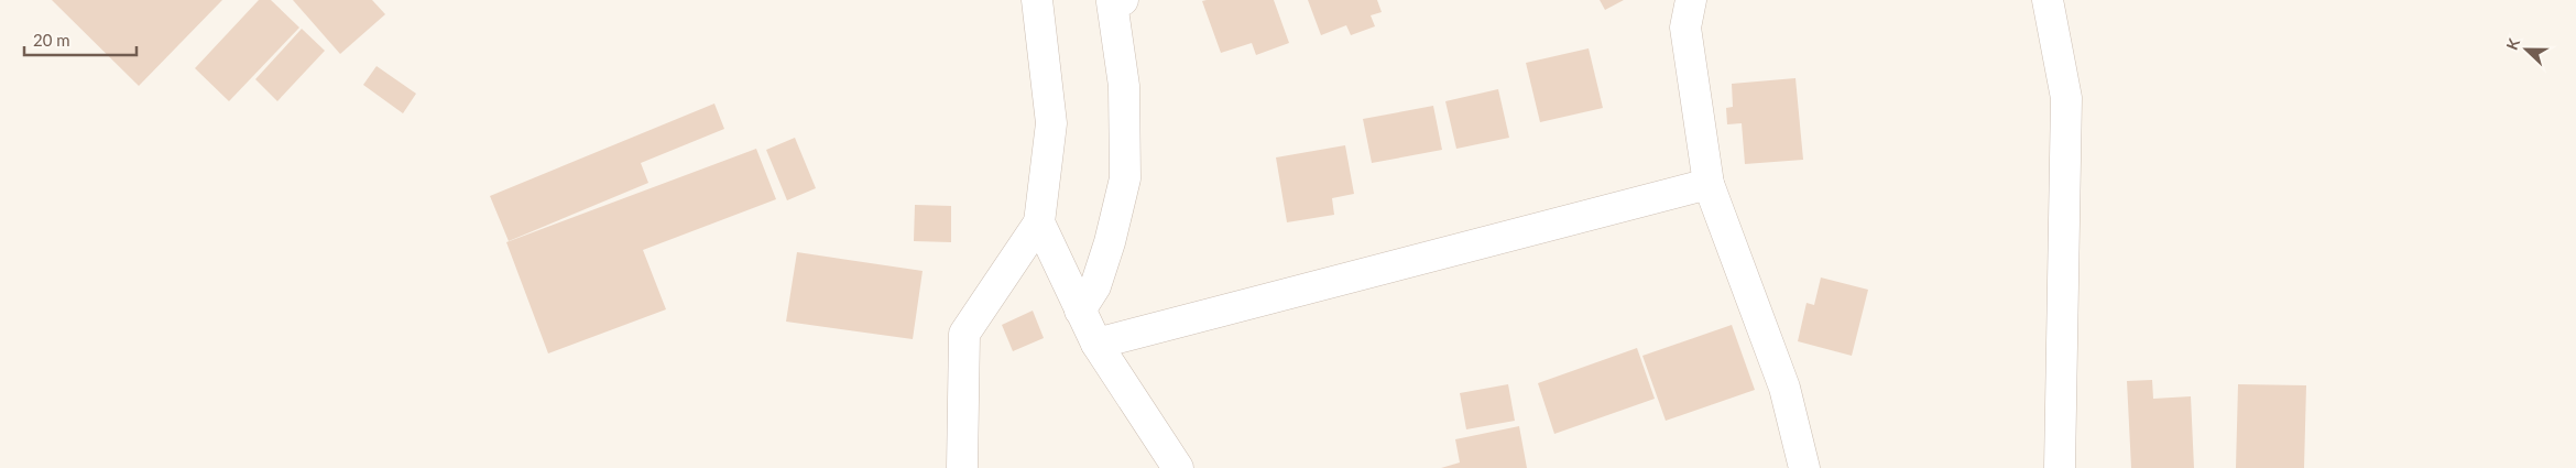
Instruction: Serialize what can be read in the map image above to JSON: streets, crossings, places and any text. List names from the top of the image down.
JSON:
{
  "scale_bar": "20 m",
  "north": "left"
}
